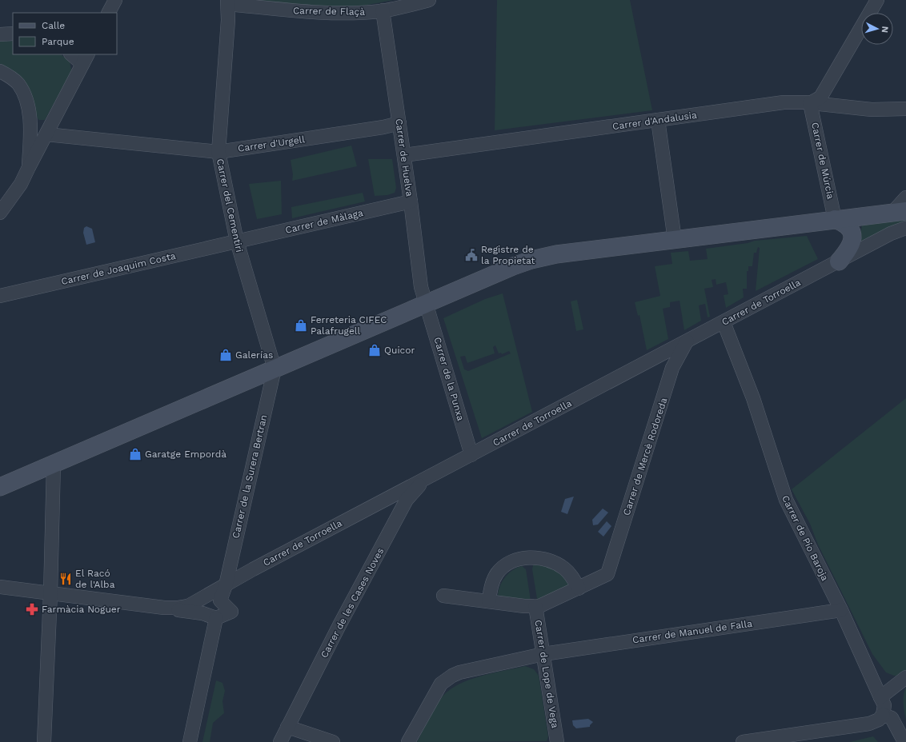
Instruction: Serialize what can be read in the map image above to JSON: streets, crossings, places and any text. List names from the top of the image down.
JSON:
{
  "streets": {
    "street": [
      "Carrer de Flaçà",
      "Carrer d'Andalusia",
      "Carrer d'Urgell",
      "Carrer de Huelva",
      "Carrer de Múrcia",
      "Carrer del Cementiri",
      "Carrer de Màlaga",
      "Carrer de Joaquim Costa",
      "Carrer de Torroella",
      "Carrer de la Punxa",
      "Carrer de Mercè Rodoreda",
      "Carrer de la Surera Bertran",
      "Carrer de Pío Baroja",
      "Carrer de les Cases Noves",
      "Carrer de Manuel de Falla",
      "Carrer de Lope de Vega"
    ]
  },
  "crossings": [
    ["Carrer de Flaçà", "Carrer de Huelva"],
    ["Carrer de Flaçà", "Carrer del Cementiri"],
    ["Carrer d'Andalusia", "Carrer de Huelva"],
    ["Carrer d'Andalusia", "Carrer de Múrcia"],
    ["Carrer d'Urgell", "Carrer de Huelva"],
    ["Carrer d'Urgell", "Carrer del Cementiri"],
    ["Carrer de Huelva", "Carrer de Màlaga"],
    ["Carrer de Huelva", "Carrer de la Punxa"],
    ["Carrer de Múrcia", "Carrer de Torroella"],
    ["Carrer del Cementiri", "Carrer de Màlaga"],
    ["Carrer del Cementiri", "Carrer de Joaquim Costa"],
    ["Carrer del Cementiri", "Carrer de la Surera Bertran"],
    ["Carrer de Màlaga", "Carrer de Joaquim Costa"],
    ["Carrer de Torroella", "Carrer de la Punxa"],
    ["Carrer de Torroella", "Carrer de Mercè Rodoreda"],
    ["Carrer de Torroella", "Carrer de la Surera Bertran"],
    ["Carrer de Torroella", "Carrer de Pío Baroja"],
    ["Carrer de Torroella", "Carrer de les Cases Noves"],
    ["Carrer de Pío Baroja", "Carrer de Manuel de Falla"],
    ["Carrer de Manuel de Falla", "Carrer de Lope de Vega"]
  ],
  "places": {
    "public building": ["Registre de la Propietat"],
    "shop": [
      "Ferreteria CIFEC Palafrugell",
      "Quicor",
      "Galerías",
      "Garatge Empordà"
    ],
    "restaurant": ["El Racó de l'Alba"],
    "pharmacy": ["Farmàcia Noguer"]
  },
  "legend": ["Calle", "Parque"],
  "north": "right"
}
